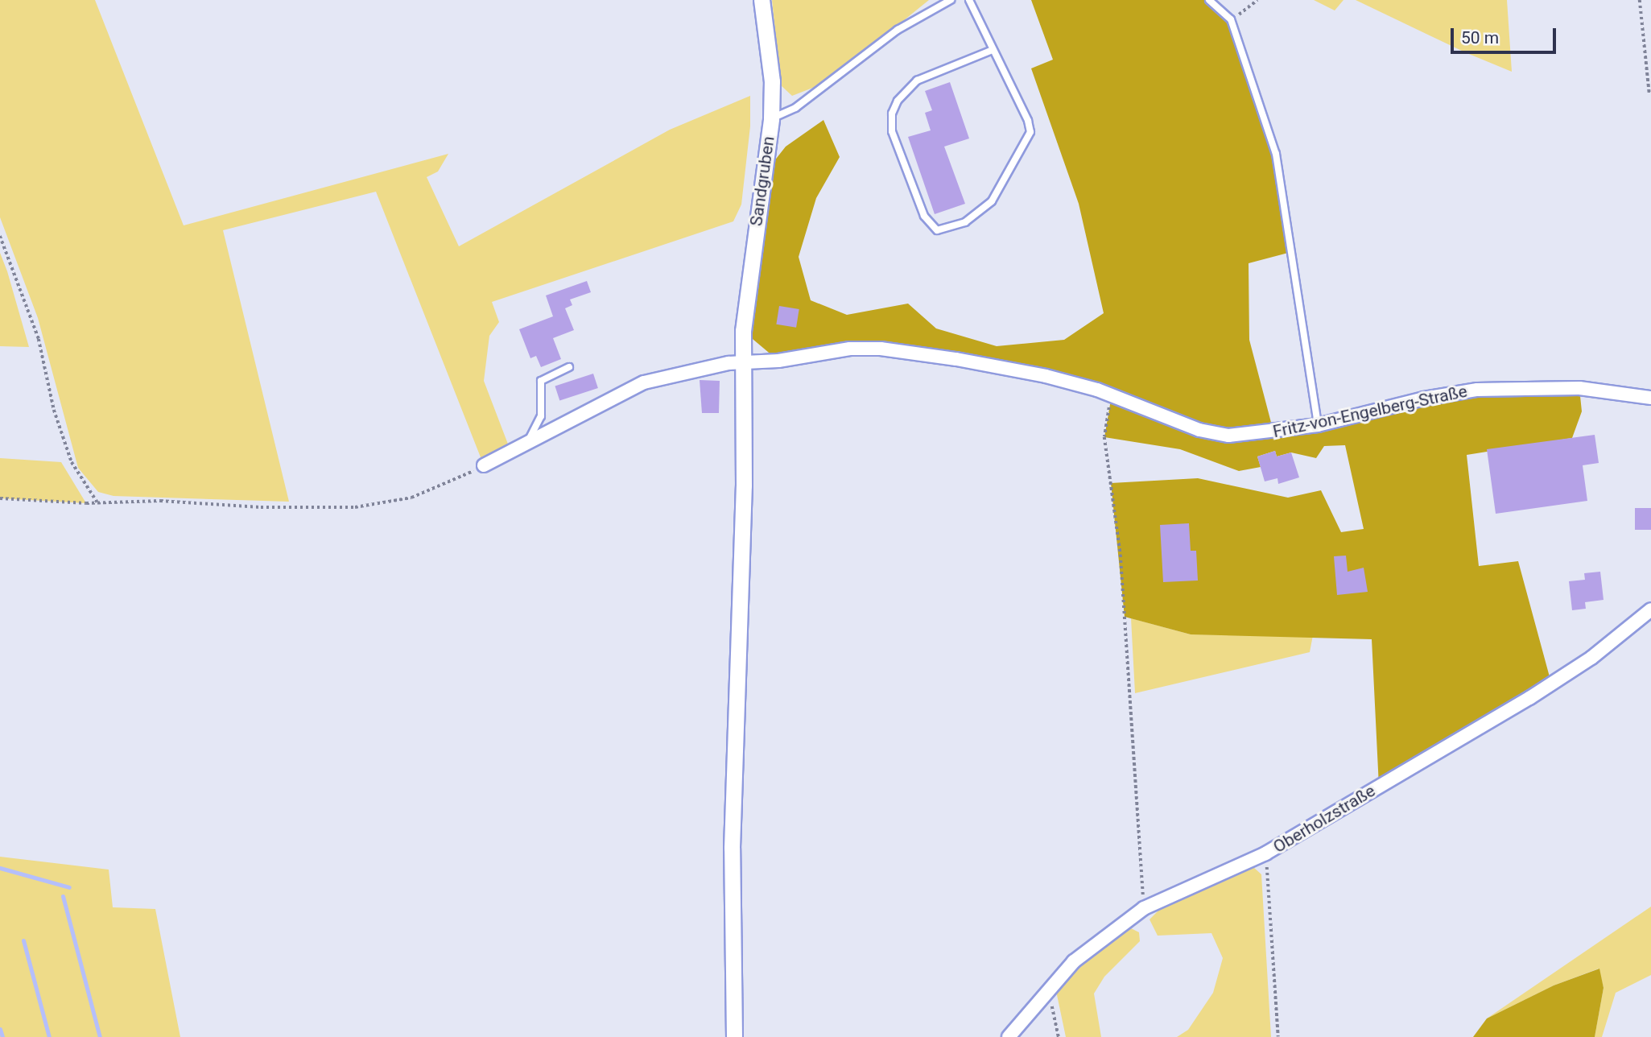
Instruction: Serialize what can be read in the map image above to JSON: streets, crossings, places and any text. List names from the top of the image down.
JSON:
{
  "streets": {
    "street": ["Sandgruben", "Fritz-von-Engelberg-Straße", "Oberholzstraße"]
  },
  "crossings": [
    ["Sandgruben", "Fritz-von-Engelberg-Straße"]
  ],
  "scale_bar": "50 m"
}
